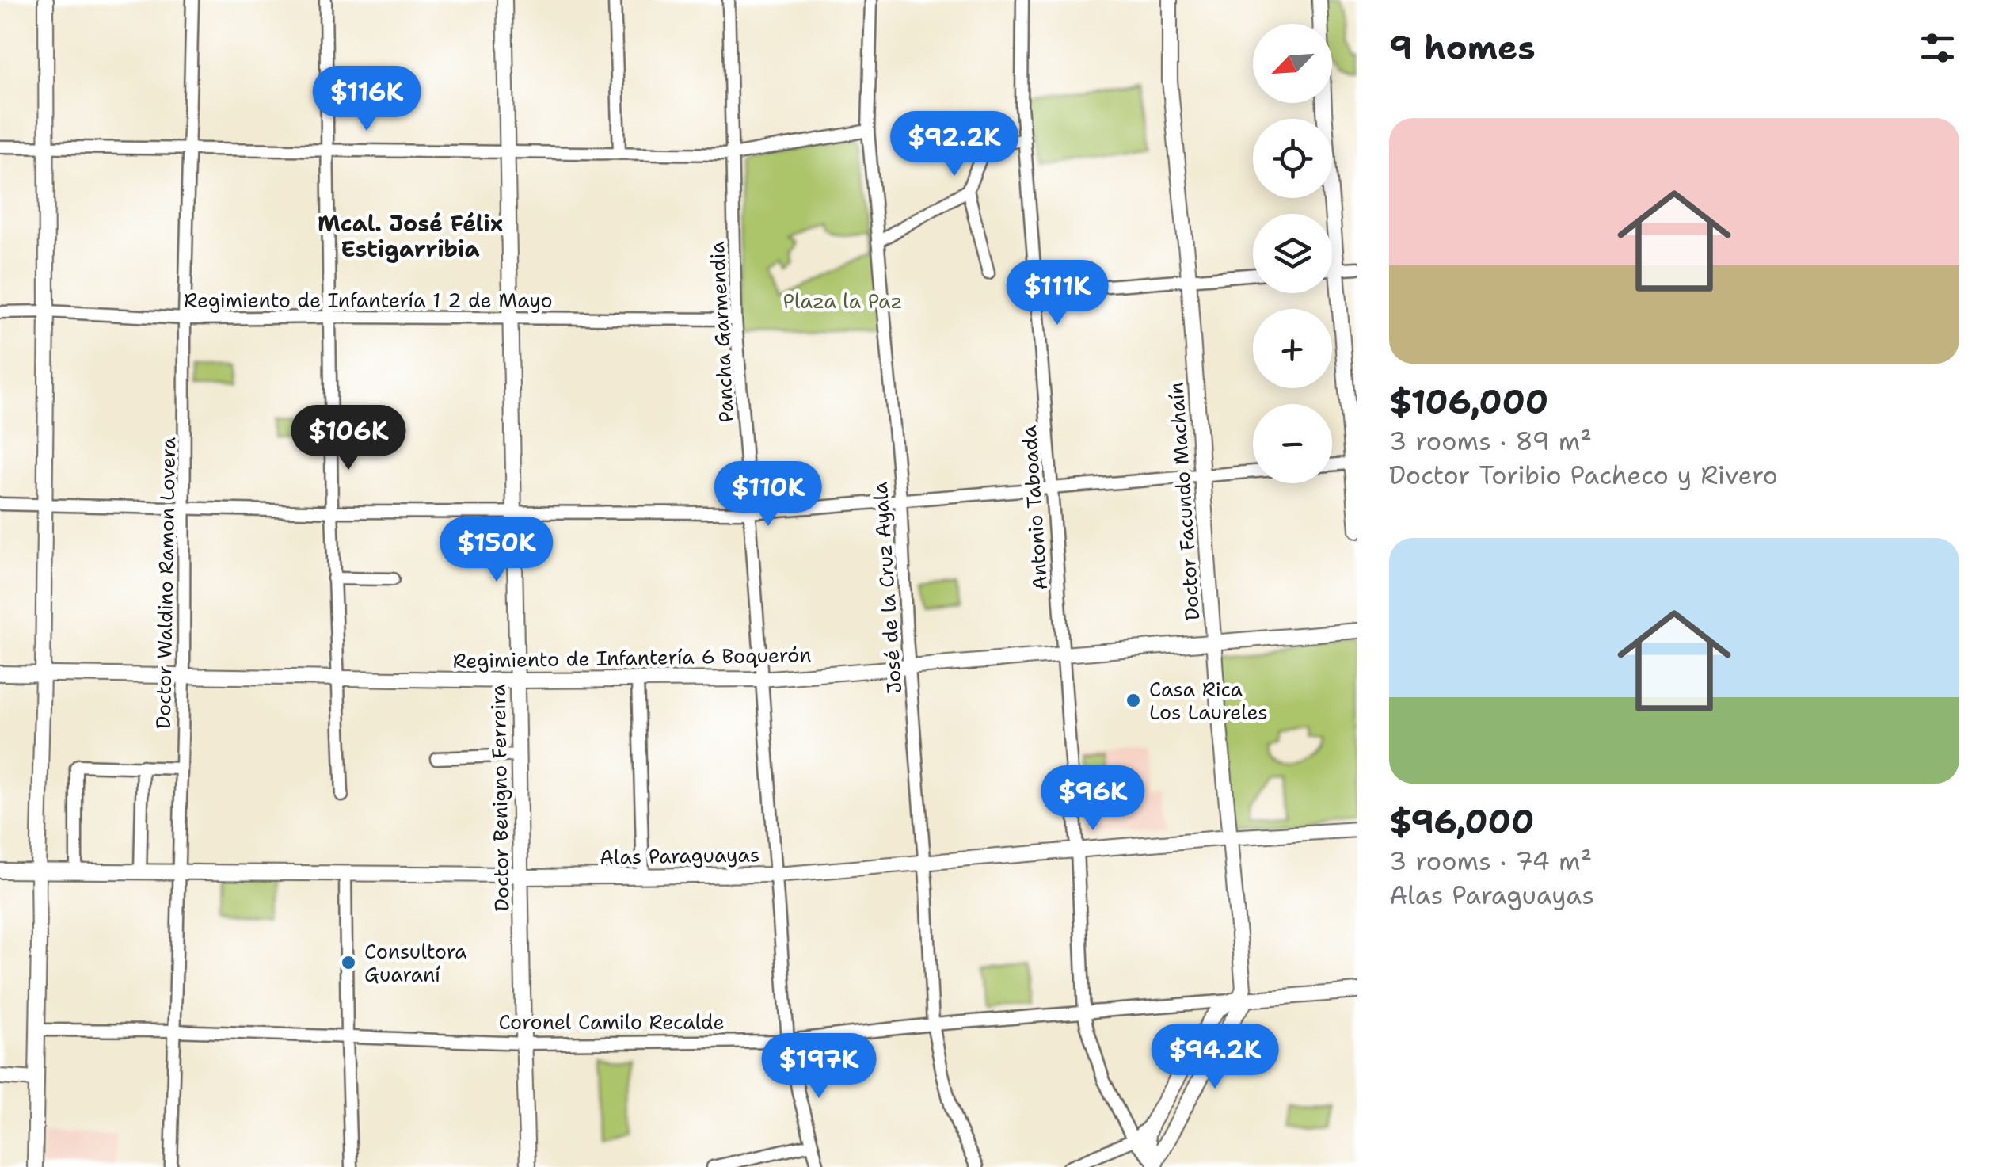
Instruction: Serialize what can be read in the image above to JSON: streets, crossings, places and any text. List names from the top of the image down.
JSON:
{
  "streets": {
    "street": [
      "Regimiento de Infantería 1 2 de Mayo",
      "Pancha Garmendia",
      "Doctor Facundo Machaín",
      "Antonio Taboada",
      "Doctor Waldino Ramon Lovera",
      "José de la Cruz Ayala",
      "Regimiento de Infantería 6 Boquerón",
      "Doctor Benigno Ferreira",
      "Alas Paraguayas",
      "Coronel Camilo Recalde"
    ]
  },
  "crossings": [
    ["Regimiento de Infantería 1 2 de Mayo", "Pancha Garmendia"],
    ["Regimiento de Infantería 1 2 de Mayo", "Doctor Waldino Ramon Lovera"],
    ["Regimiento de Infantería 1 2 de Mayo", "Doctor Benigno Ferreira"],
    ["Pancha Garmendia", "Regimiento de Infantería 6 Boquerón"],
    ["Pancha Garmendia", "Alas Paraguayas"],
    ["Pancha Garmendia", "Coronel Camilo Recalde"],
    ["Doctor Facundo Machaín", "Antonio Taboada"],
    ["Doctor Facundo Machaín", "Regimiento de Infantería 6 Boquerón"],
    ["Doctor Facundo Machaín", "Alas Paraguayas"],
    ["Doctor Facundo Machaín", "Coronel Camilo Recalde"],
    ["Antonio Taboada", "Regimiento de Infantería 6 Boquerón"],
    ["Antonio Taboada", "Alas Paraguayas"],
    ["Antonio Taboada", "Coronel Camilo Recalde"],
    ["Doctor Waldino Ramon Lovera", "Regimiento de Infantería 6 Boquerón"],
    ["Doctor Waldino Ramon Lovera", "Alas Paraguayas"],
    ["Doctor Waldino Ramon Lovera", "Coronel Camilo Recalde"],
    ["José de la Cruz Ayala", "Regimiento de Infantería 6 Boquerón"],
    ["José de la Cruz Ayala", "Alas Paraguayas"],
    ["José de la Cruz Ayala", "Coronel Camilo Recalde"],
    ["Regimiento de Infantería 6 Boquerón", "Doctor Benigno Ferreira"],
    ["Doctor Benigno Ferreira", "Alas Paraguayas"],
    ["Doctor Benigno Ferreira", "Coronel Camilo Recalde"]
  ],
  "districts": ["Mcal. José Félix Estigarribia"],
  "parks": ["Plaza la Paz"],
  "places": ["Casa Rica Los Laureles", "Consultora Guaraní"],
  "north": "bottom left",
  "page": {
    "heading": "9 homes",
    "map_buttons": ["+", "−"],
    "price": [
      "$116K",
      "$92.2K",
      "$111K",
      "$106K",
      "$110K",
      "$150K",
      "$96K",
      "$94.2K",
      "$197K"
    ],
    "list": [
      {
        "name": "$106,000",
        "note": "3 rooms · 89 m² · Doctor Toribio Pacheco y Rivero"
      },
      {
        "name": "$96,000",
        "note": "3 rooms · 74 m² · Alas Paraguayas"
      }
    ]
  }
}
